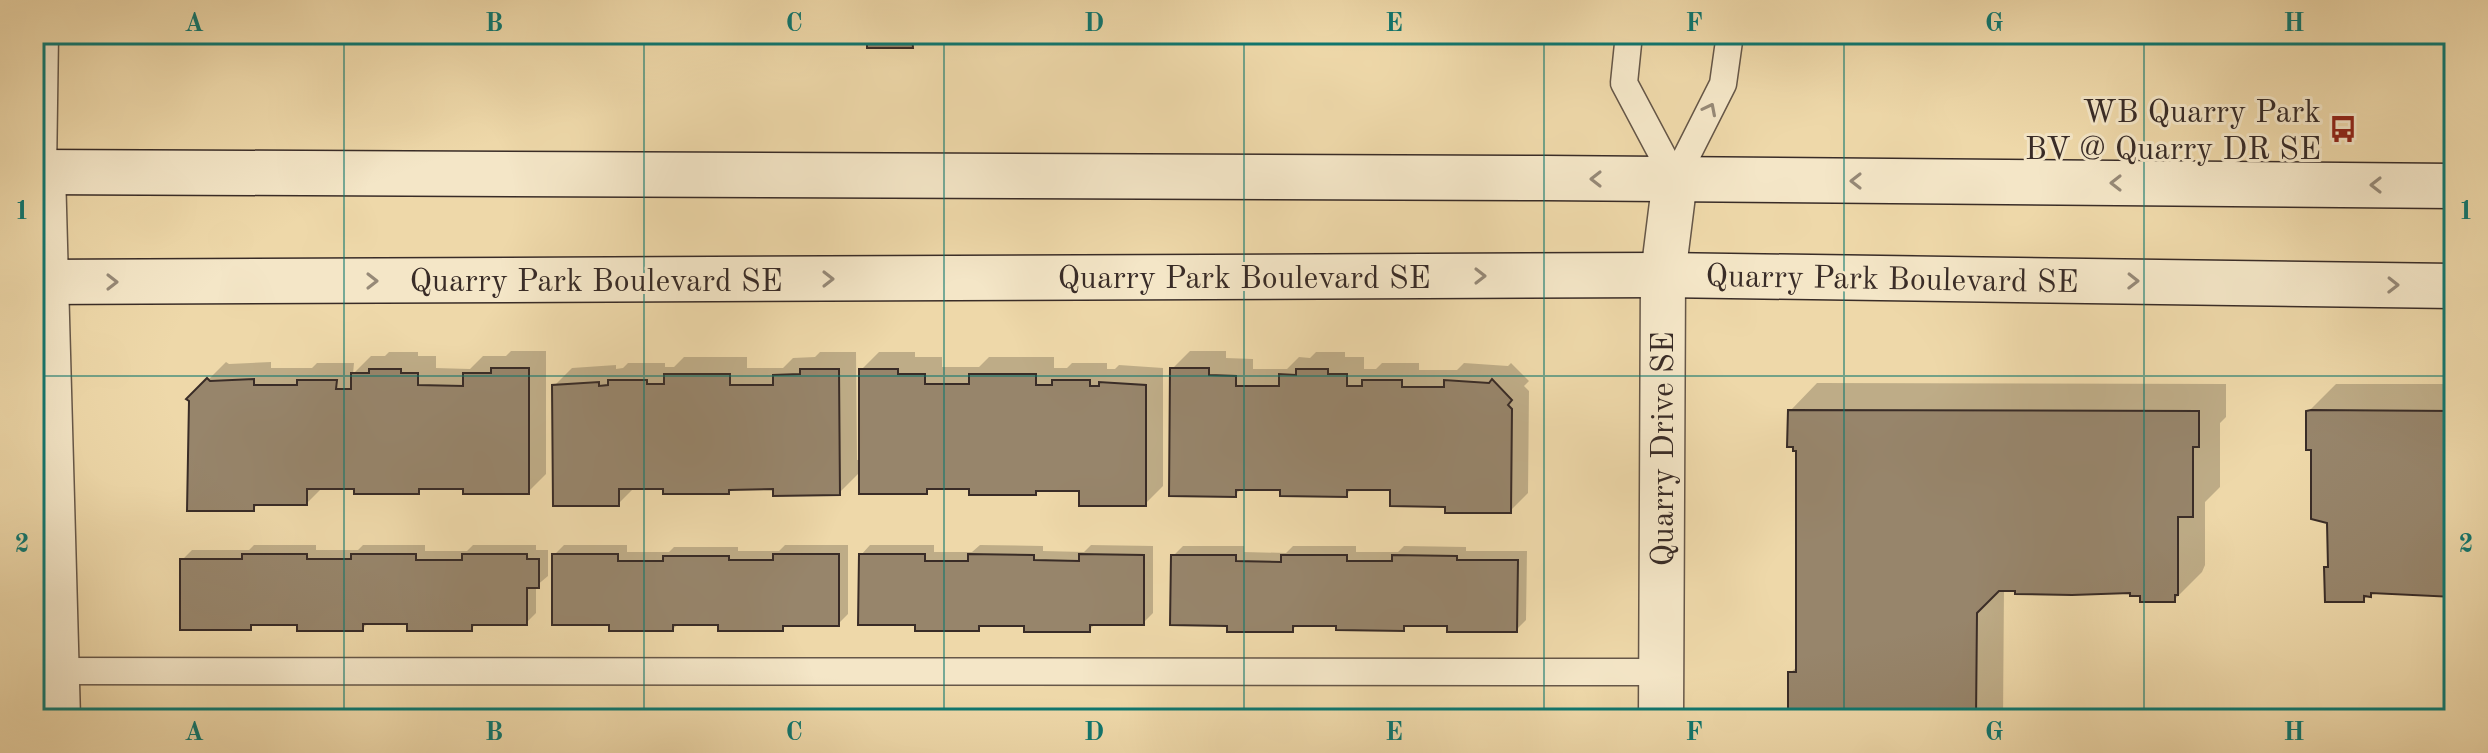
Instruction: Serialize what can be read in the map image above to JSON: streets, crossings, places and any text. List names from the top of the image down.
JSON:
{
  "streets": {
    "street": ["Quarry Park Boulevard SE", "Quarry Drive SE"]
  },
  "crossings": [
    ["Quarry Park Boulevard SE", "Quarry Drive SE"]
  ],
  "places": {
    "bus stop": ["WB Quarry Park BV @ Quarry DR SE"]
  },
  "grid": {
    "columns": [
      "A",
      "B",
      "C",
      "D",
      "E",
      "F",
      "G",
      "H"
    ],
    "rows": ["1", "2"]
  }
}
